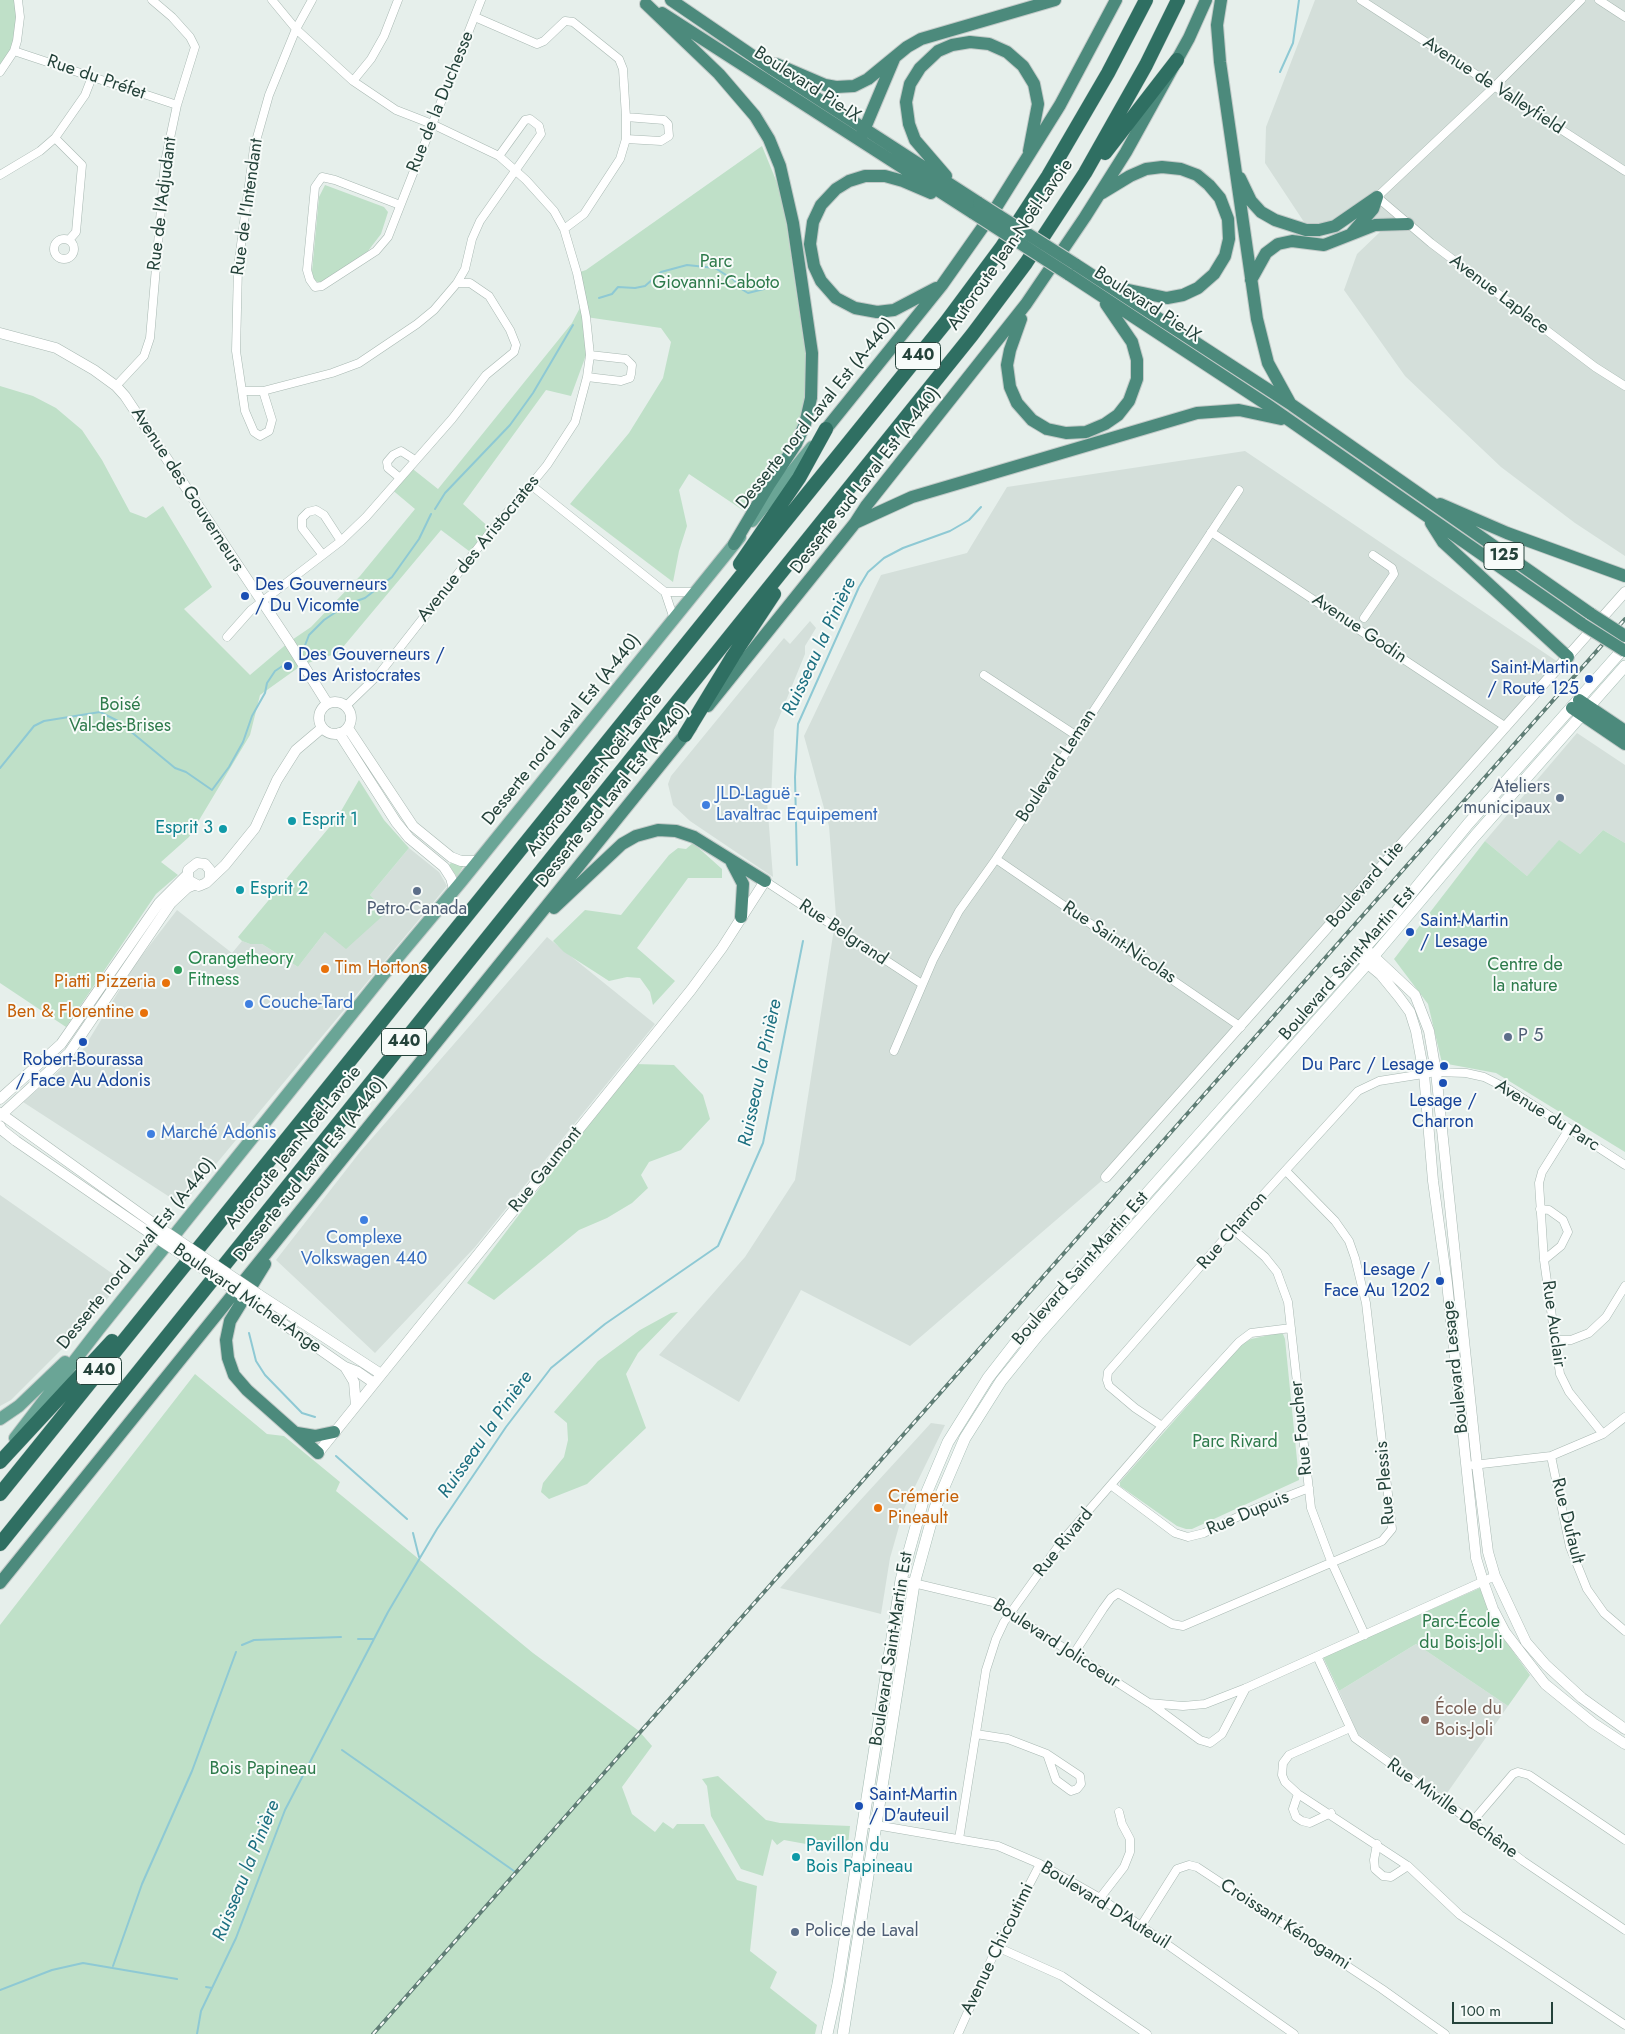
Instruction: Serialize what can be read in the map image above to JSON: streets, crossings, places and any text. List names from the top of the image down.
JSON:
{
  "streets": {
    "highway": [
      "Boulevard Pie-IX",
      "Autoroute Jean-Noël-Lavoie",
      "440",
      "Desserte nord Laval Est (A-440)",
      "Desserte sud Laval Est (A-440)",
      "125"
    ],
    "main road": ["Boulevard Saint-Martin Est"],
    "street": [
      "Rue du Préfet",
      "Avenue de Valleyfield",
      "Rue de la Duchesse",
      "Rue de l'Adjudant",
      "Rue de l'Intendant",
      "Avenue Laplace",
      "Avenue des Gouverneurs",
      "Avenue des Aristocrates",
      "Avenue Godin",
      "Boulevard Leman",
      "Boulevard Lite",
      "Rue Belgrand",
      "Rue Saint-Nicolas",
      "Avenue du Parc",
      "Rue Gaumont",
      "Rue Charron",
      "Boulevard Michel-Ange",
      "Rue Auclair",
      "Boulevard Lesage",
      "Rue Foucher",
      "Rue Plessis",
      "Rue Dupuis",
      "Rue Dufault",
      "Rue Rivard",
      "Boulevard Jolicoeur",
      "Rue Miville Déchêne",
      "Boulevard D'Auteuil",
      "Croissant Kénogami",
      "Avenue Chicoutimi"
    ]
  },
  "crossings": [
    ["Rue du Préfet", "Rue de l'Adjudant"],
    ["Rue de la Duchesse", "Avenue des Aristocrates"],
    ["Rue de l'Adjudant", "Avenue des Gouverneurs"],
    ["Rue de l'Intendant", "Avenue des Aristocrates"],
    ["Avenue des Gouverneurs", "Avenue des Aristocrates"],
    ["Avenue Godin", "Boulevard Leman"],
    ["Avenue Godin", "Boulevard Lite"],
    ["Boulevard Leman", "Rue Belgrand"],
    ["Boulevard Leman", "Rue Saint-Nicolas"],
    ["Boulevard Lite", "Rue Saint-Nicolas"],
    ["Rue Belgrand", "Rue Gaumont"],
    ["Boulevard Saint-Martin Est", "Boulevard Lesage"],
    ["Boulevard Saint-Martin Est", "Boulevard Jolicoeur"],
    ["Boulevard Saint-Martin Est", "Boulevard D'Auteuil"],
    ["Avenue du Parc", "Rue Charron"],
    ["Avenue du Parc", "Rue Auclair"],
    ["Avenue du Parc", "Boulevard Lesage"],
    ["Rue Gaumont", "Boulevard Michel-Ange"],
    ["Rue Charron", "Boulevard Lesage"],
    ["Rue Charron", "Rue Foucher"],
    ["Rue Charron", "Rue Plessis"],
    ["Rue Charron", "Rue Rivard"],
    ["Boulevard Lesage", "Boulevard Jolicoeur"],
    ["Rue Foucher", "Rue Plessis"],
    ["Rue Foucher", "Rue Dupuis"],
    ["Rue Foucher", "Rue Rivard"],
    ["Rue Foucher", "Boulevard Jolicoeur"],
    ["Rue Plessis", "Boulevard Jolicoeur"],
    ["Rue Dupuis", "Rue Rivard"],
    ["Rue Rivard", "Boulevard Jolicoeur"],
    ["Rue Rivard", "Boulevard D'Auteuil"],
    ["Boulevard Jolicoeur", "Rue Miville Déchêne"],
    ["Boulevard D'Auteuil", "Croissant Kénogami"],
    ["Boulevard D'Auteuil", "Avenue Chicoutimi"]
  ],
  "water": ["Ruisseau la Pinière"],
  "parks": [
    "Parc Giovanni-Caboto",
    "Boisé Val-des-Brises",
    "Centre de la nature",
    "Parc Rivard",
    "Parc-École du Bois-Joli",
    "Bois Papineau"
  ],
  "places": [
    "Des Gouverneurs / Du Vicomte",
    "Des Gouverneurs / Des Aristocrates",
    "Saint-Martin / Route 125",
    "Ateliers municipaux",
    "JLD-Laguë - Lavaltrac Equipement",
    "Esprit 1",
    "Esprit 3",
    "Esprit 2",
    "Petro-Canada",
    "Saint-Martin / Lesage",
    "Tim Hortons",
    "Orangetheory Fitness",
    "Piatti Pizzeria",
    "Couche-Tard",
    "Ben & Florentine",
    "P 5",
    "Robert-Bourassa / Face Au Adonis",
    "Du Parc / Lesage",
    "Lesage / Charron",
    "Marché Adonis",
    "Complexe Volkswagen 440",
    "Lesage / Face Au 1202",
    "Crémerie Pineault",
    "École du Bois-Joli",
    "Saint-Martin / D'auteuil",
    "Pavillon du Bois Papineau",
    "Police de Laval"
  ],
  "scale_bar": "100 m"
}
